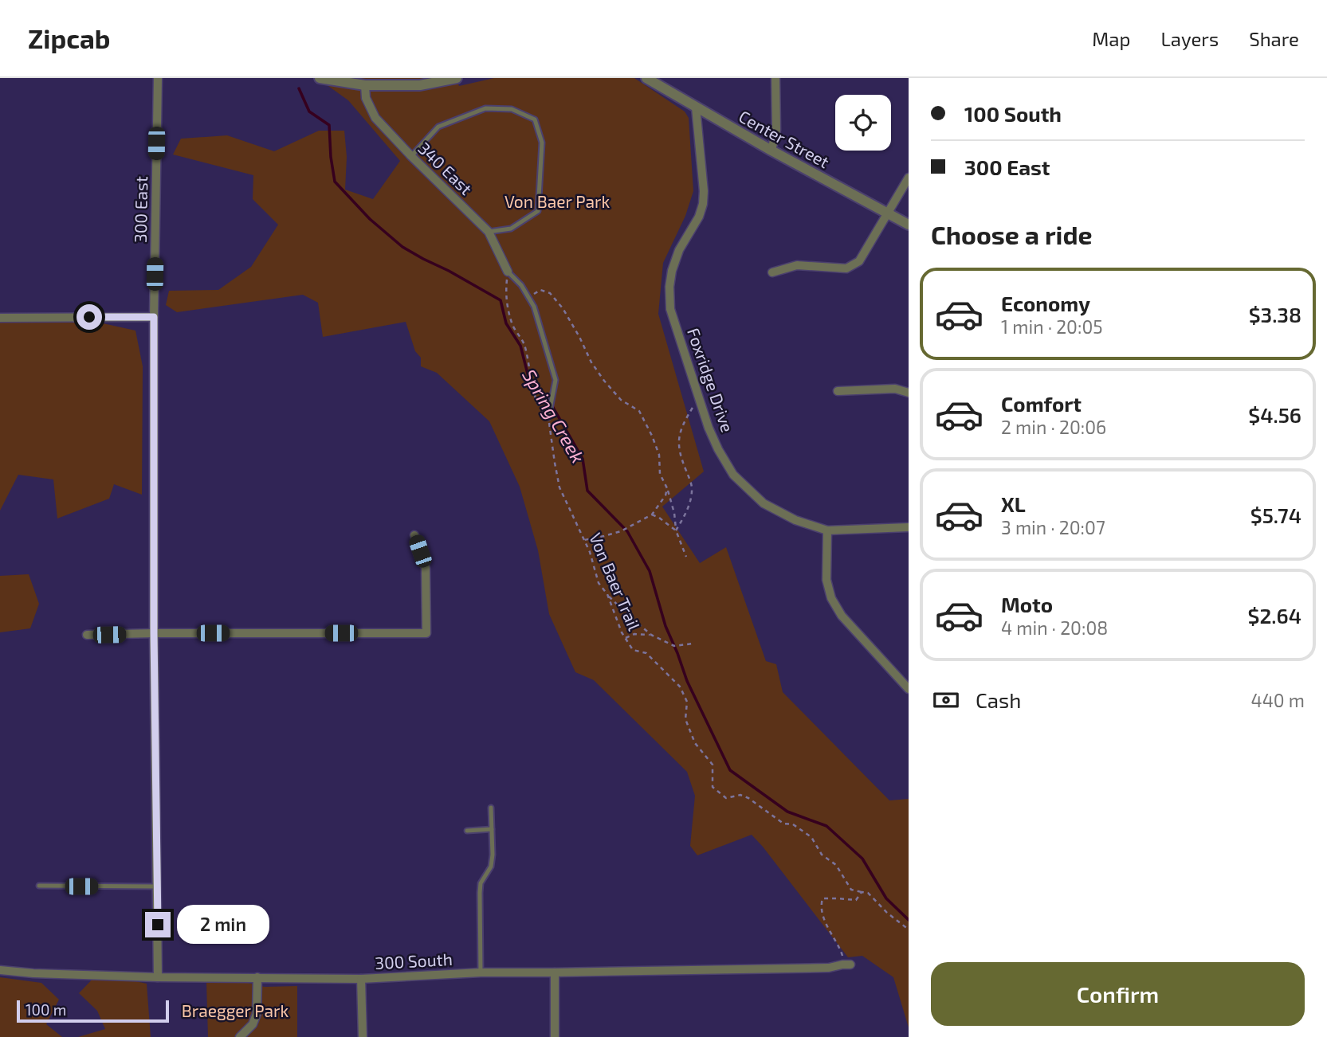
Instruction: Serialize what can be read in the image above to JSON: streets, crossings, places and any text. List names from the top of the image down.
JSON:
{
  "streets": {
    "street": [
      "Center Street",
      "340 East",
      "300 East",
      "Foxridge Drive",
      "300 South"
    ],
    "path": ["Von Baer Trail"]
  },
  "crossings": [
    ["Center Street", "Foxridge Drive"],
    ["340 East", "Von Baer Trail"],
    ["300 East", "300 South"]
  ],
  "water": ["Spring Creek"],
  "parks": ["Von Baer Park", "Braegger Park"],
  "scale_bar": "100 m",
  "page": {
    "header": "Zipcab",
    "nav": ["Map", "Layers", "Share"],
    "banner": ["100 South", "300 East"],
    "heading": "Choose a ride",
    "list": [
      {
        "name": "Economy",
        "note": "1 min · 20:05",
        "value": "$3.38"
      },
      {
        "name": "Comfort",
        "note": "2 min · 20:06",
        "value": "$4.56"
      },
      {
        "name": "XL",
        "note": "3 min · 20:07",
        "value": "$5.74"
      },
      {
        "name": "Moto",
        "note": "4 min · 20:08",
        "value": "$2.64"
      }
    ],
    "pay": ["Cash", "440 m"],
    "bubble": "2 min",
    "buttons": "Confirm",
    "scale": "100 m"
  }
}
